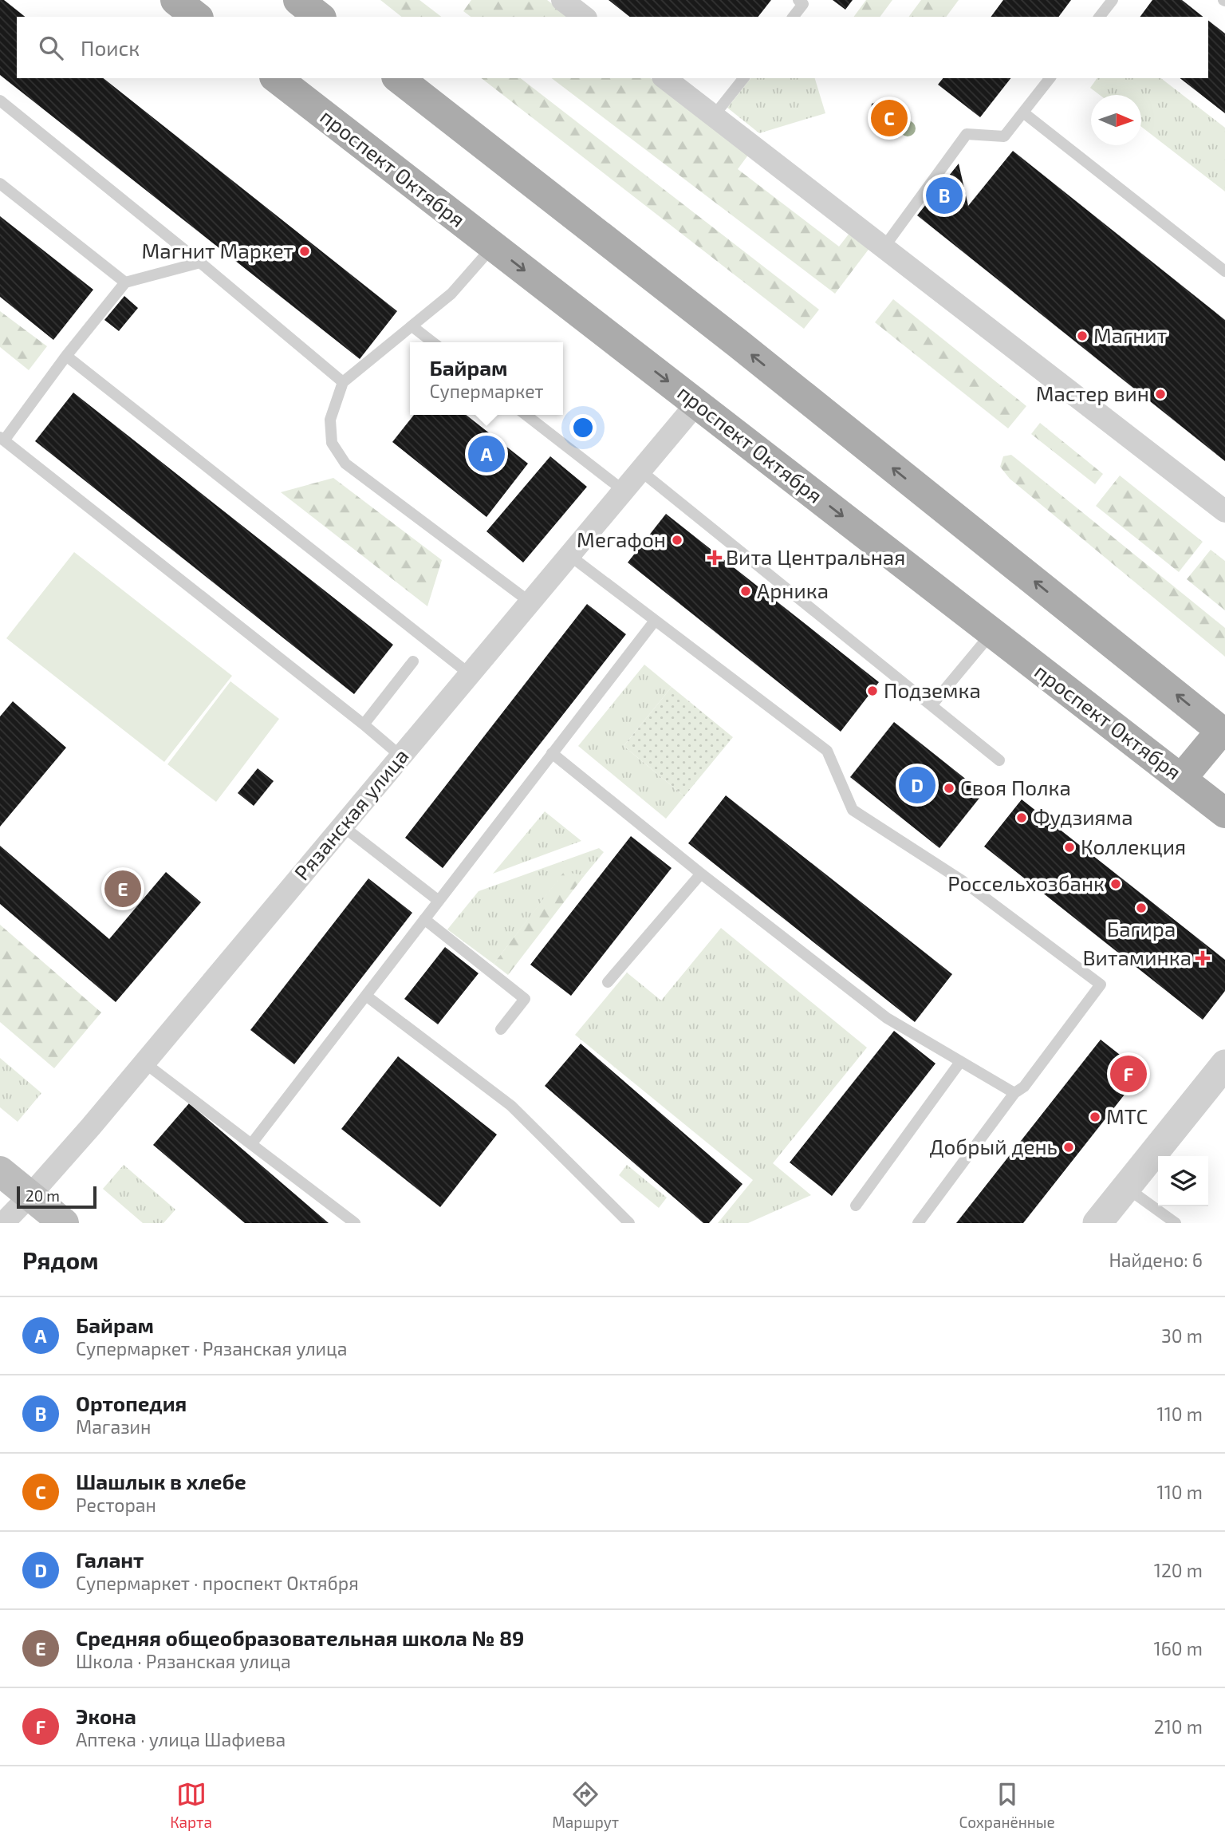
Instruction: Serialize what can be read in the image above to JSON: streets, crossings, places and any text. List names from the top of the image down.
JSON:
{
  "streets": {
    "main road": ["проспект Октября"],
    "street": ["Рязанская улица"]
  },
  "crossings": [
    ["проспект Октября", "Рязанская улица"]
  ],
  "places": {
    "other": [
      "Магнит Маркет",
      "Магнит",
      "Мастер вин",
      "Мегафон",
      "Арника",
      "Подземка",
      "Своя Полка",
      "Фудзияма",
      "Коллекция",
      "Россельхозбанк",
      "Багира",
      "МТС",
      "Добрый день"
    ],
    "health": ["Вита Центральная", "Витаминка"]
  },
  "scale_bar": "20 m",
  "north": "right",
  "page": {
    "search": "Поиск",
    "pins": [
      "C",
      "B",
      "A",
      "D",
      "E",
      "F"
    ],
    "popup": ["Байрам", "Супермаркет"],
    "scale": "20 m",
    "heading": ["Рядом", "Найдено: 6"],
    "list": [
      {
        "mark": "A",
        "name": "Байрам",
        "note": "Супермаркет · Рязанская улица",
        "value": "30 m"
      },
      {
        "mark": "B",
        "name": "Ортопедия",
        "note": "Магазин",
        "value": "110 m"
      },
      {
        "mark": "C",
        "name": "Шашлык в хлебе",
        "note": "Ресторан",
        "value": "110 m"
      },
      {
        "mark": "D",
        "name": "Галант",
        "note": "Супермаркет · проспект Октября",
        "value": "120 m"
      },
      {
        "mark": "E",
        "name": "Средняя общеобразовательная школа № 89",
        "note": "Школа · Рязанская улица",
        "value": "160 m"
      },
      {
        "mark": "F",
        "name": "Экона",
        "note": "Аптека · улица Шафиева",
        "value": "210 m"
      }
    ],
    "nav": ["Карта", "Маршрут", "Сохранённые"]
  }
}
